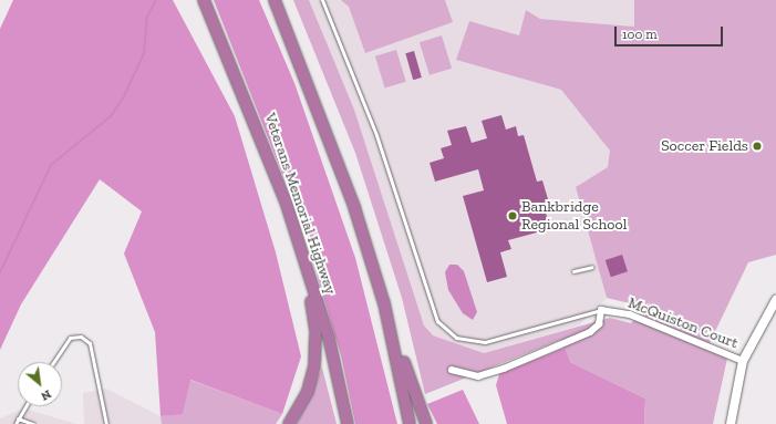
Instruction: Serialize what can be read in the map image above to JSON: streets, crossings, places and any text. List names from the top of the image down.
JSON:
{
  "streets": {
    "highway": ["Veterans Memorial Highway"],
    "street": ["McQuiston Court"]
  },
  "places": ["Soccer Fields", "Bankbridge Regional School"],
  "scale_bar": "100 m",
  "north": "bottom right"
}
